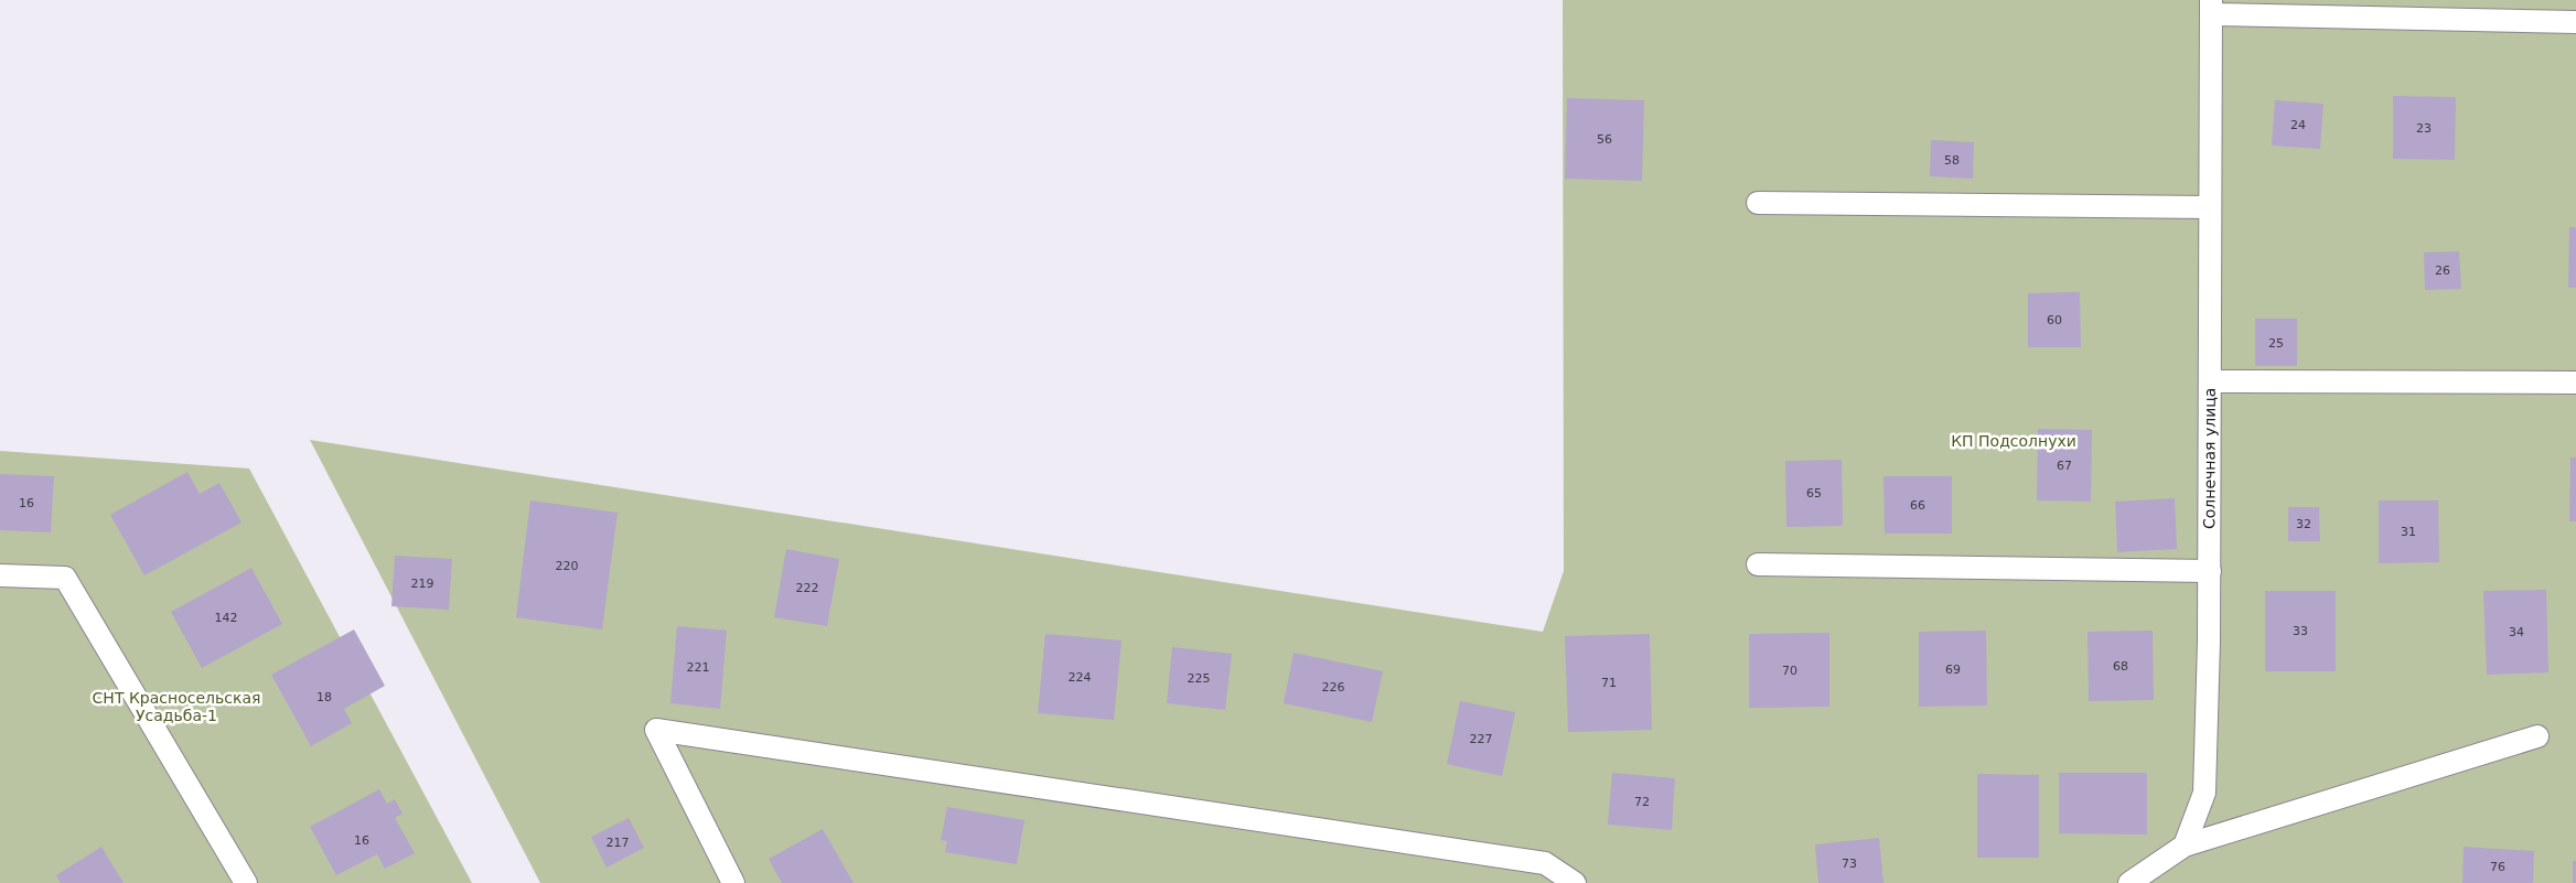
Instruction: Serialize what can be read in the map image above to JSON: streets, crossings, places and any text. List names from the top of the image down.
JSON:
{
  "streets": {
    "lane": ["Солнечная улица"]
  },
  "parks": ["КП Подсолнухи", "СНТ Красносельская Усадьба-1"],
  "house_numbers": [
    "24",
    "23",
    "56",
    "58",
    "26",
    "60",
    "25",
    "67",
    "65",
    "16",
    "66",
    "32",
    "31",
    "220",
    "219",
    "222",
    "142",
    "33",
    "34",
    "68",
    "221",
    "69",
    "70",
    "224",
    "225",
    "71",
    "226",
    "18",
    "227",
    "72",
    "16",
    "217",
    "73",
    "76"
  ]
}
